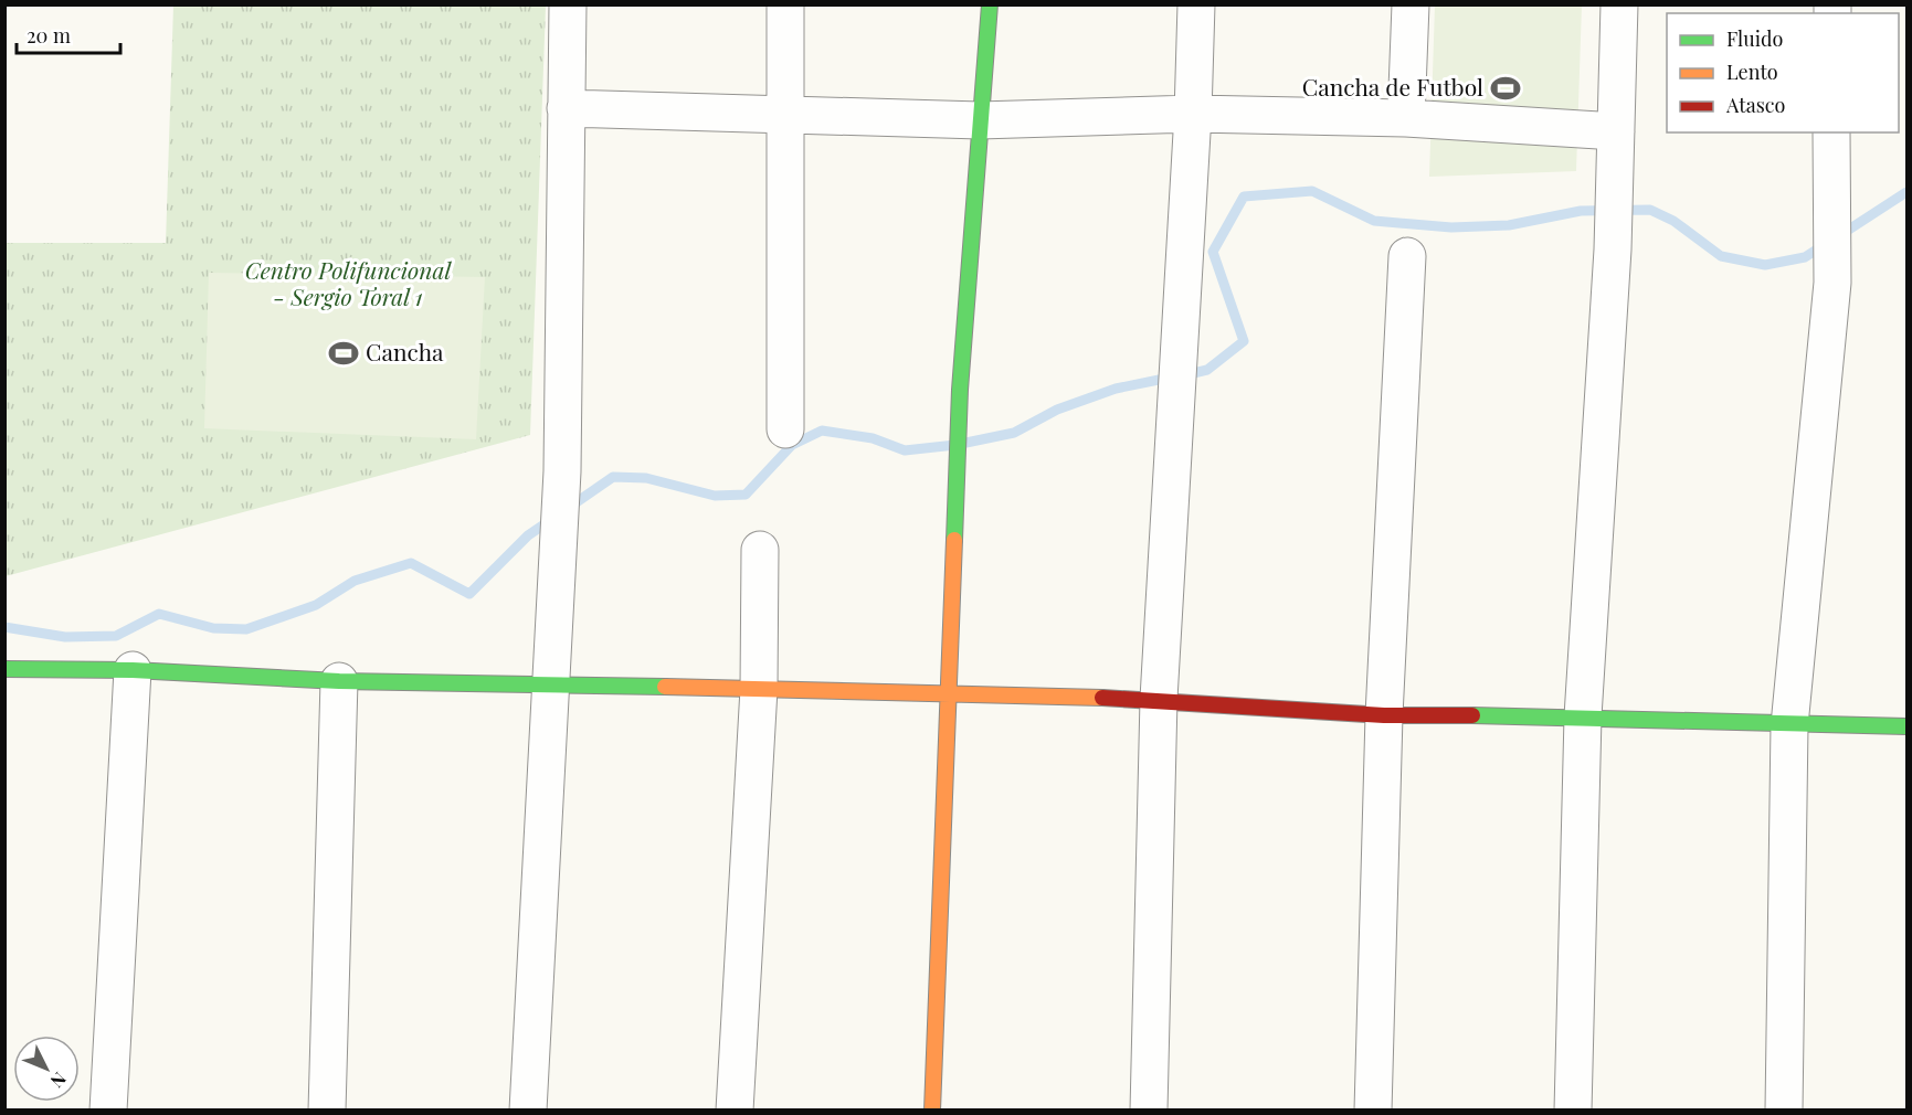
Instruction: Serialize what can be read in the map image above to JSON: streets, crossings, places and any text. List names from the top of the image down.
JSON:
{
  "parks": ["Centro Polifuncional - Sergio Toral 1"],
  "places": {
    "sports": ["Cancha de Futbol", "Cancha"]
  },
  "legend": ["Fluido", "Lento", "Atasco"],
  "scale_bar": "20 m",
  "north": "bottom right"
}
